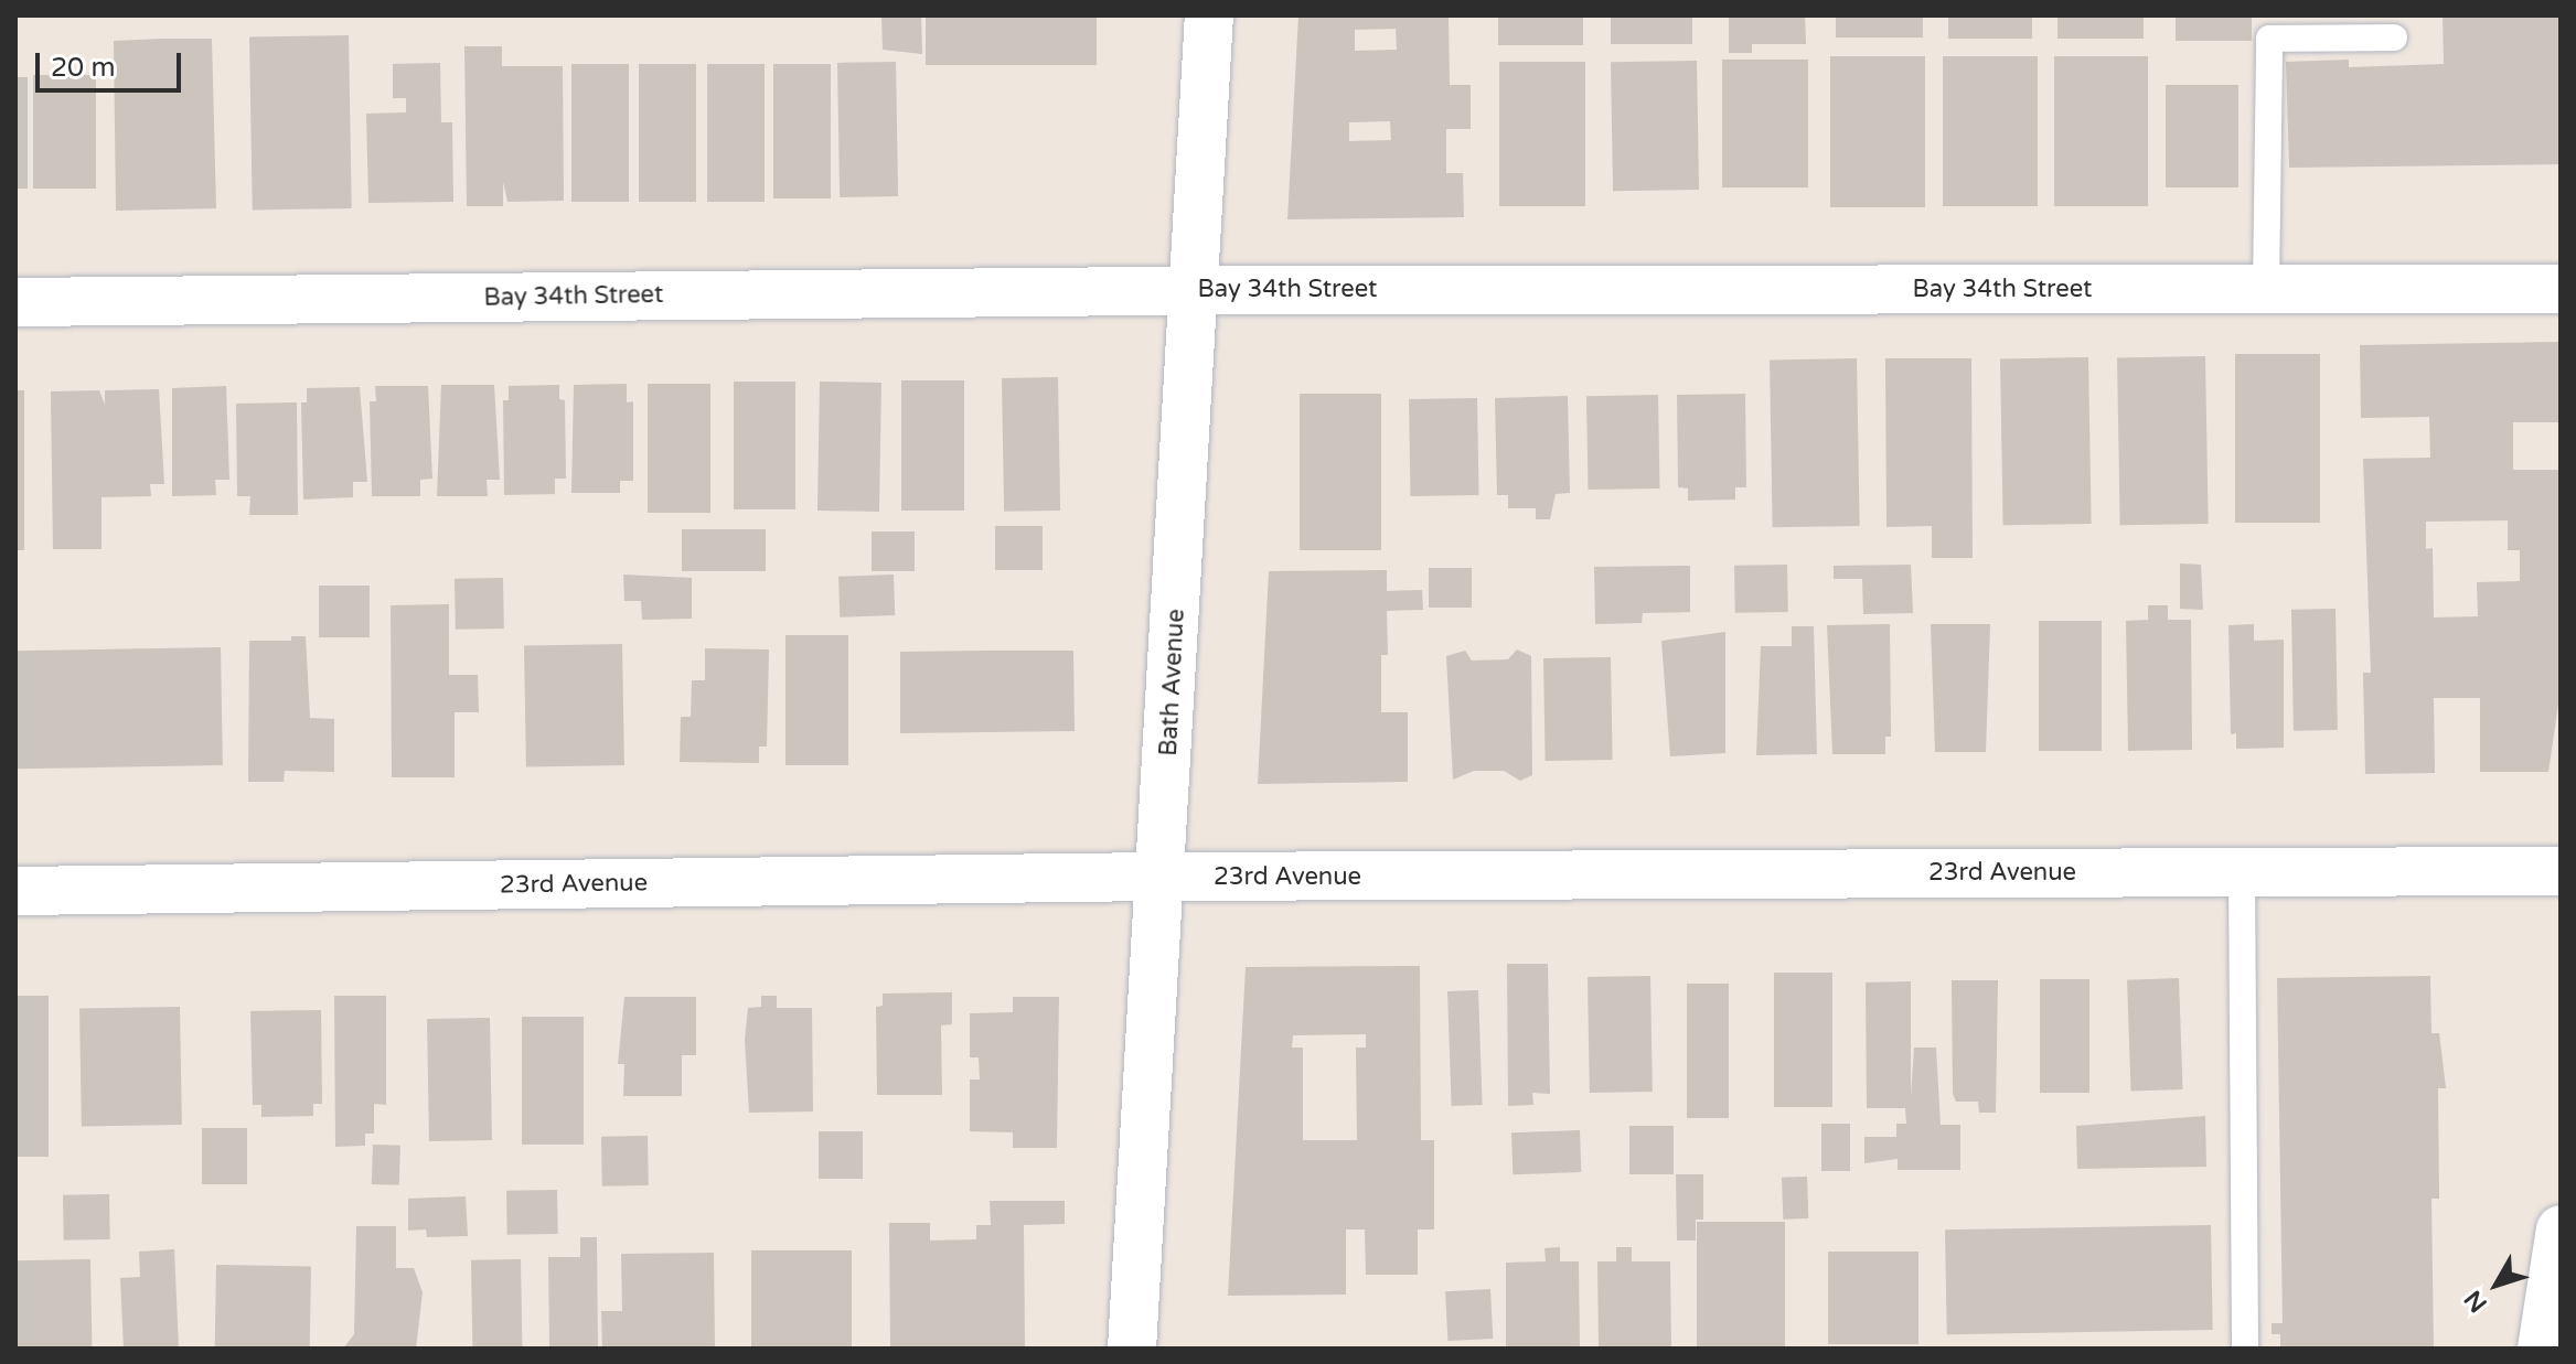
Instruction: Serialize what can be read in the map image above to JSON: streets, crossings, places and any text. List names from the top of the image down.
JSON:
{
  "streets": {
    "street": ["Bay 34th Street", "Bath Avenue", "23rd Avenue"]
  },
  "crossings": [
    ["Bay 34th Street", "Bath Avenue"],
    ["Bath Avenue", "23rd Avenue"]
  ],
  "scale_bar": "20 m",
  "north": "bottom left"
}
